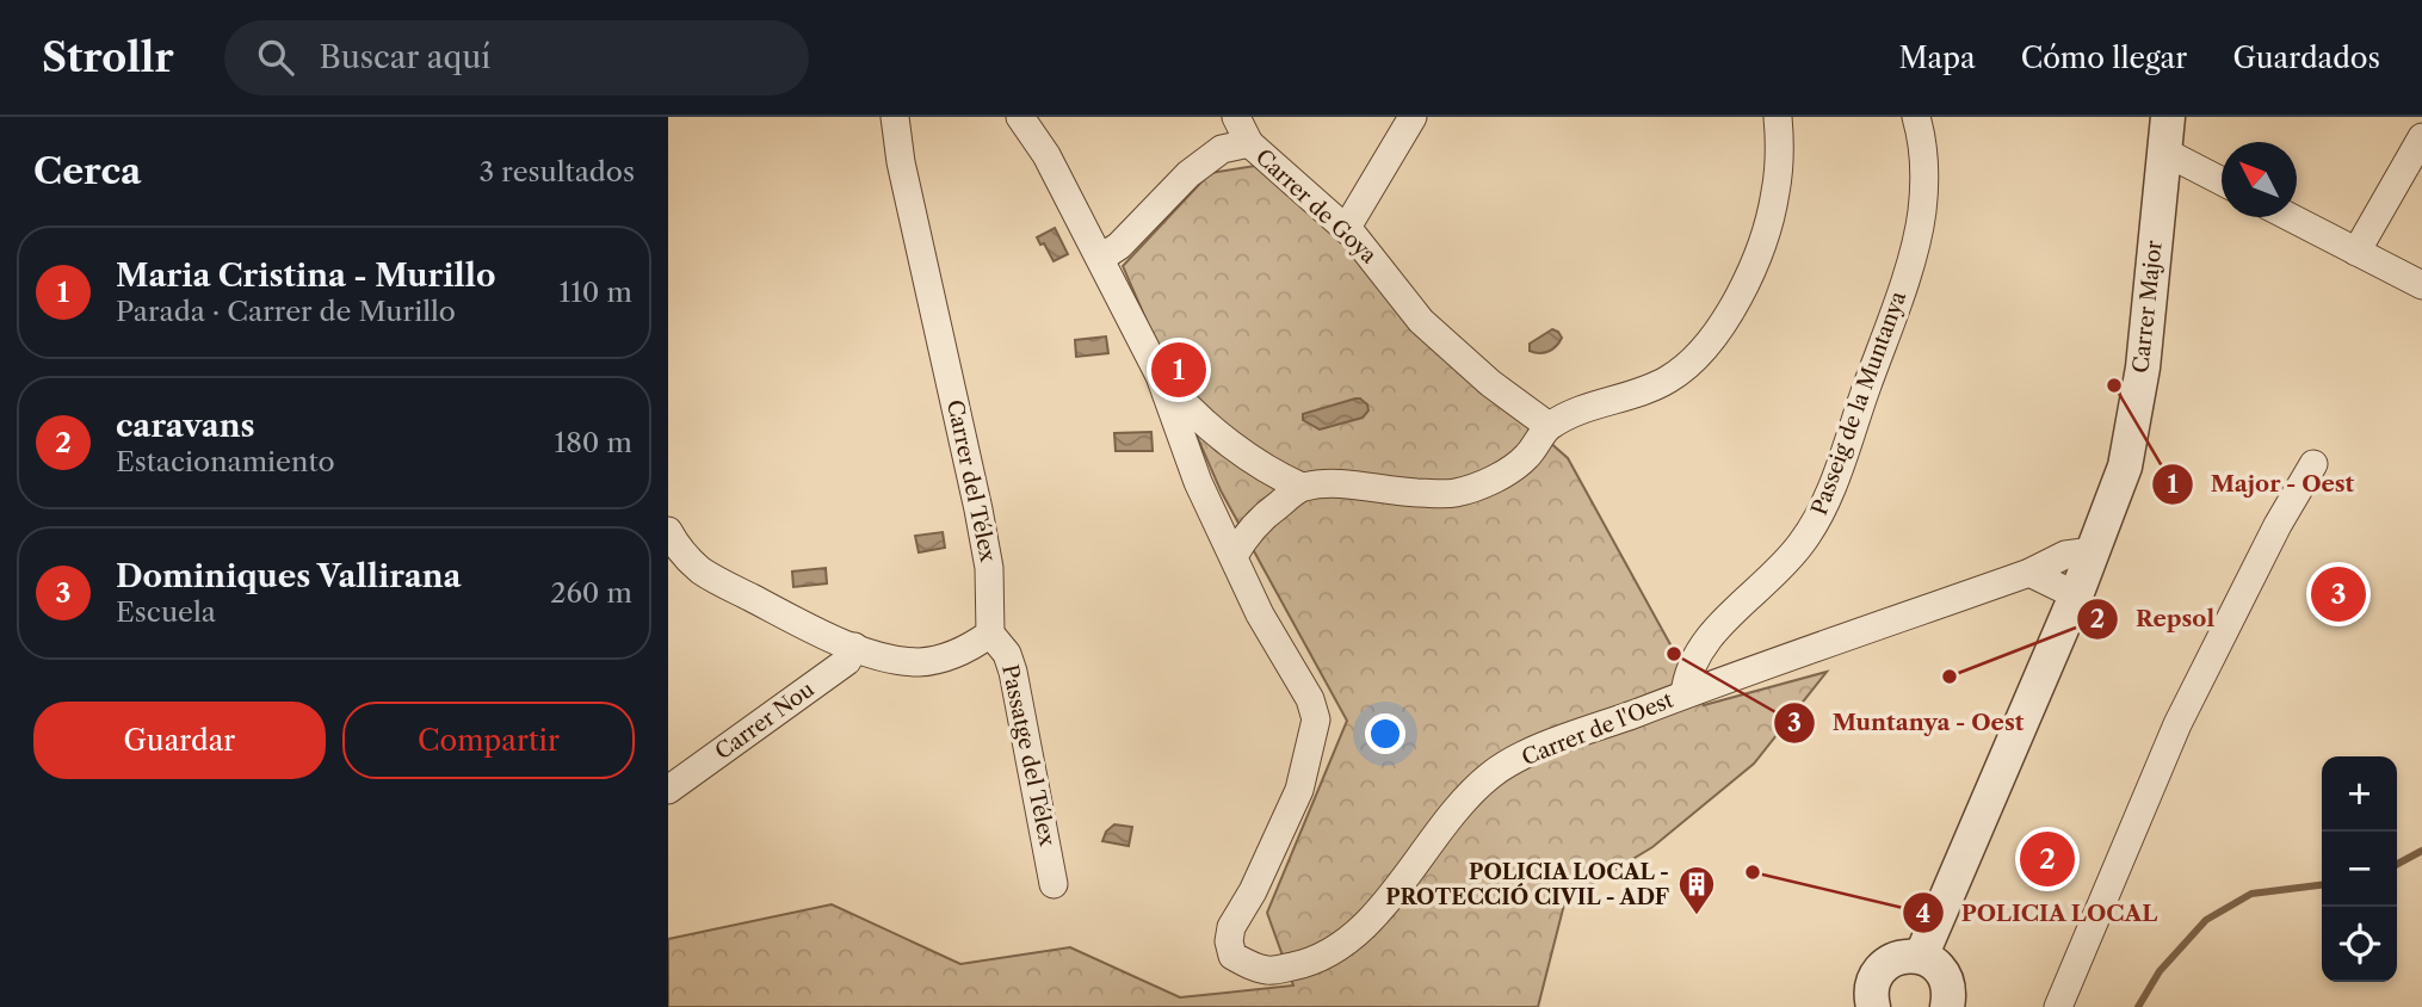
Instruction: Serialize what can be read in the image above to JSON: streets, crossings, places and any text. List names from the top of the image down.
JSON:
{
  "streets": {
    "street": [
      "Carrer de Goya",
      "Carrer Major",
      "Passeig de la Muntanya",
      "Carrer del Télex",
      "Carrer Nou",
      "Carrer de l'Oest",
      "Passatge del Télex"
    ]
  },
  "crossings": [
    ["Carrer Major", "Carrer de l'Oest"],
    ["Passeig de la Muntanya", "Carrer de l'Oest"],
    ["Carrer del Télex", "Passatge del Télex"]
  ],
  "places": {
    "other": [
      "Major - Oest",
      "Muntanya - Oest",
      "Repsol",
      "POLICIA LOCAL"
    ],
    "building": ["POLICIA LOCAL - PROTECCIÓ CIVIL - ADF"]
  },
  "north": "top left",
  "page": {
    "header": "Strollr",
    "search": "Buscar aquí",
    "nav": ["Mapa", "Cómo llegar", "Guardados"],
    "heading": ["Cerca", "3 resultados"],
    "list": [
      {
        "mark": "1",
        "name": "Maria Cristina - Murillo",
        "note": "Parada · Carrer de Murillo",
        "value": "110 m"
      },
      {
        "mark": "2",
        "name": "caravans",
        "note": "Estacionamiento",
        "value": "180 m"
      },
      {
        "mark": "3",
        "name": "Dominiques Vallirana",
        "note": "Escuela",
        "value": "260 m"
      }
    ],
    "pins": ["1", "3", "2"],
    "buttons": ["Guardar", "Compartir"],
    "map_buttons": ["+", "−"]
  }
}
